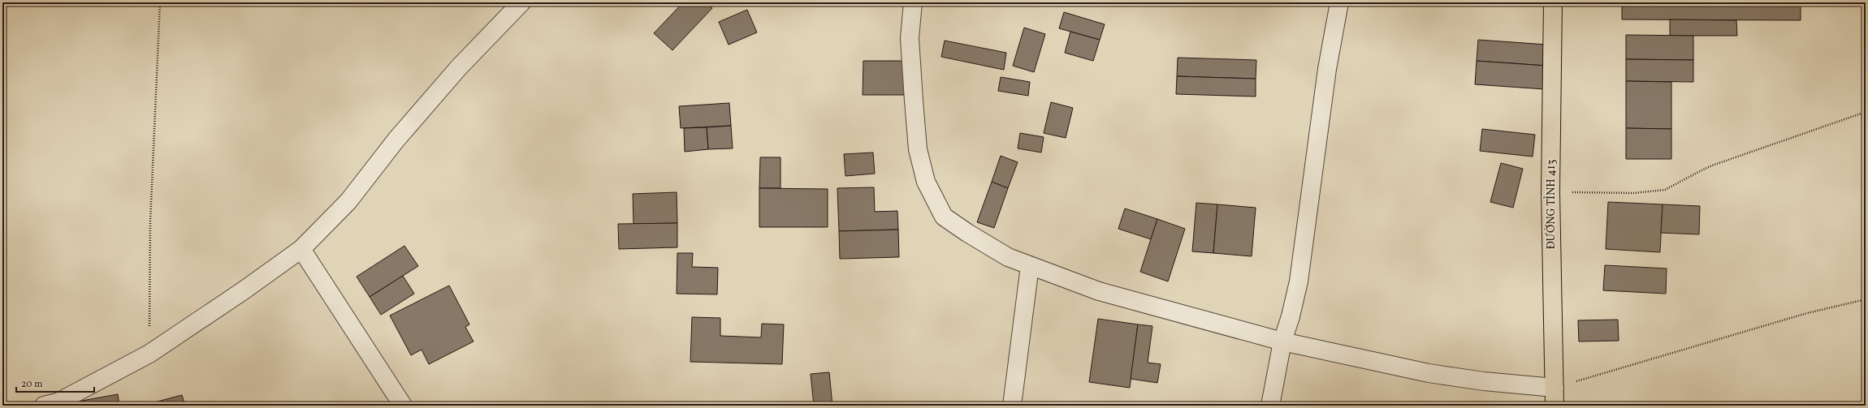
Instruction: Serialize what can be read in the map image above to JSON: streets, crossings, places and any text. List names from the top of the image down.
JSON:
{
  "streets": {
    "main road": ["ĐƯỜNG TỈNH 413"]
  },
  "scale_bar": "20 m"
}
